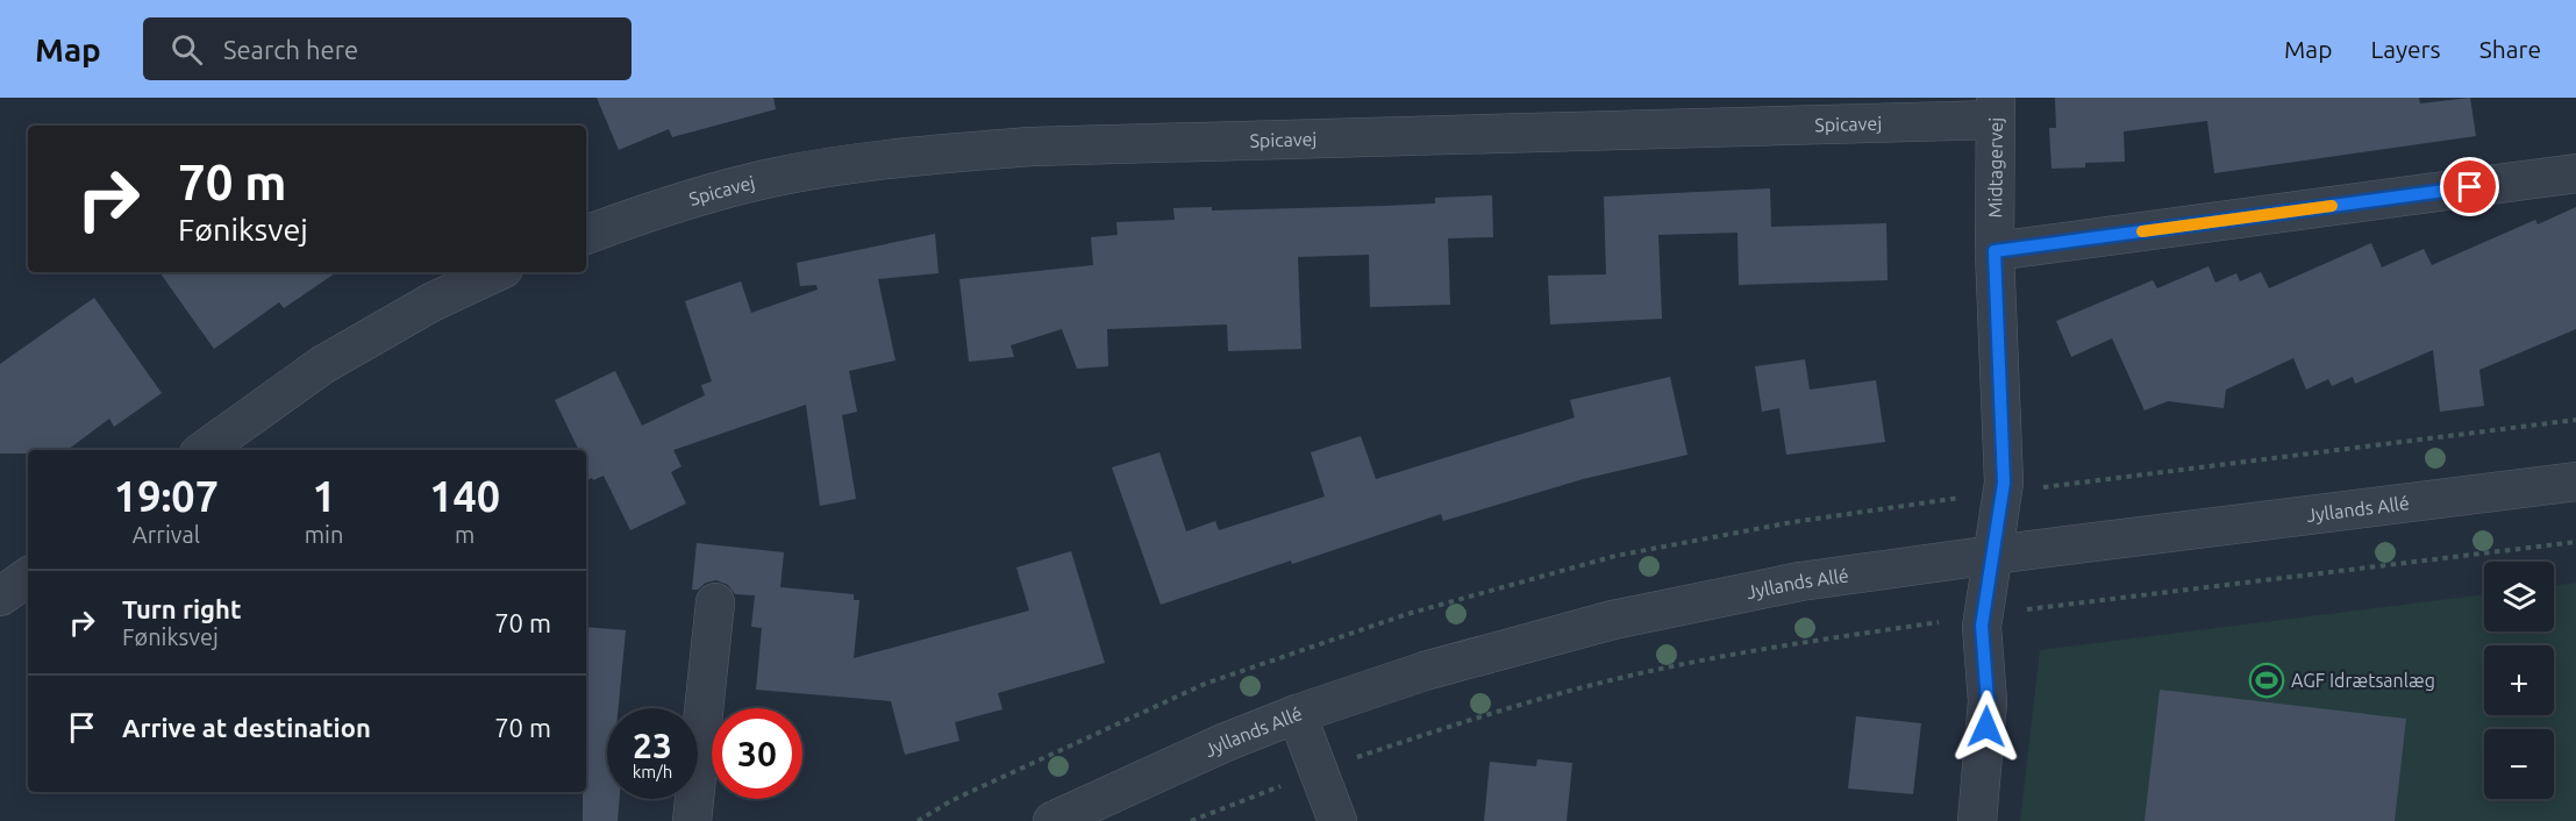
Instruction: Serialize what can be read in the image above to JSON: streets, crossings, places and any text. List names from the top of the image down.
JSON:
{
  "streets": {
    "street": ["Spicavej", "Midtagervej", "Jyllands Allé"]
  },
  "crossings": [
    ["Spicavej", "Midtagervej"],
    ["Midtagervej", "Jyllands Allé"]
  ],
  "places": {
    "sports": ["AGF Idrætsanlæg"]
  },
  "page": {
    "header": "Map",
    "search": "Search here",
    "nav": ["Map", "Layers", "Share"],
    "turn": ["70 m", "Føniksvej"],
    "eta": [
      "19:07",
      "Arrival",
      "1",
      "min",
      "140",
      "m"
    ],
    "map_buttons": ["+", "−"],
    "list": [
      {
        "name": "Turn right",
        "note": "Føniksvej",
        "value": "70 m"
      },
      {
        "name": "Arrive at destination",
        "value": "70 m"
      }
    ],
    "speed": "23 km/h",
    "limit": "30"
  }
}
